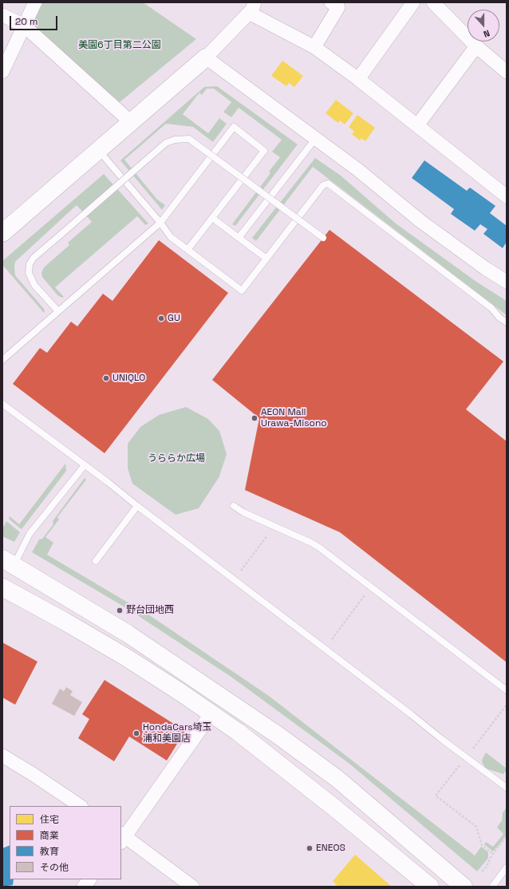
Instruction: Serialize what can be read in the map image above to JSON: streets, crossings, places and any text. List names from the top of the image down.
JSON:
{
  "parks": ["美園6丁目第二公園", "うららか広場"],
  "places": [
    "GU",
    "UNIQLO",
    "AEON Mall Urawa-Misono",
    "野台団地西",
    "HondaCars埼玉 浦和美園店",
    "ENEOS"
  ],
  "legend": [
    "住宅",
    "商業",
    "教育",
    "その他"
  ],
  "scale_bar": "20 m",
  "north": "bottom"
}
